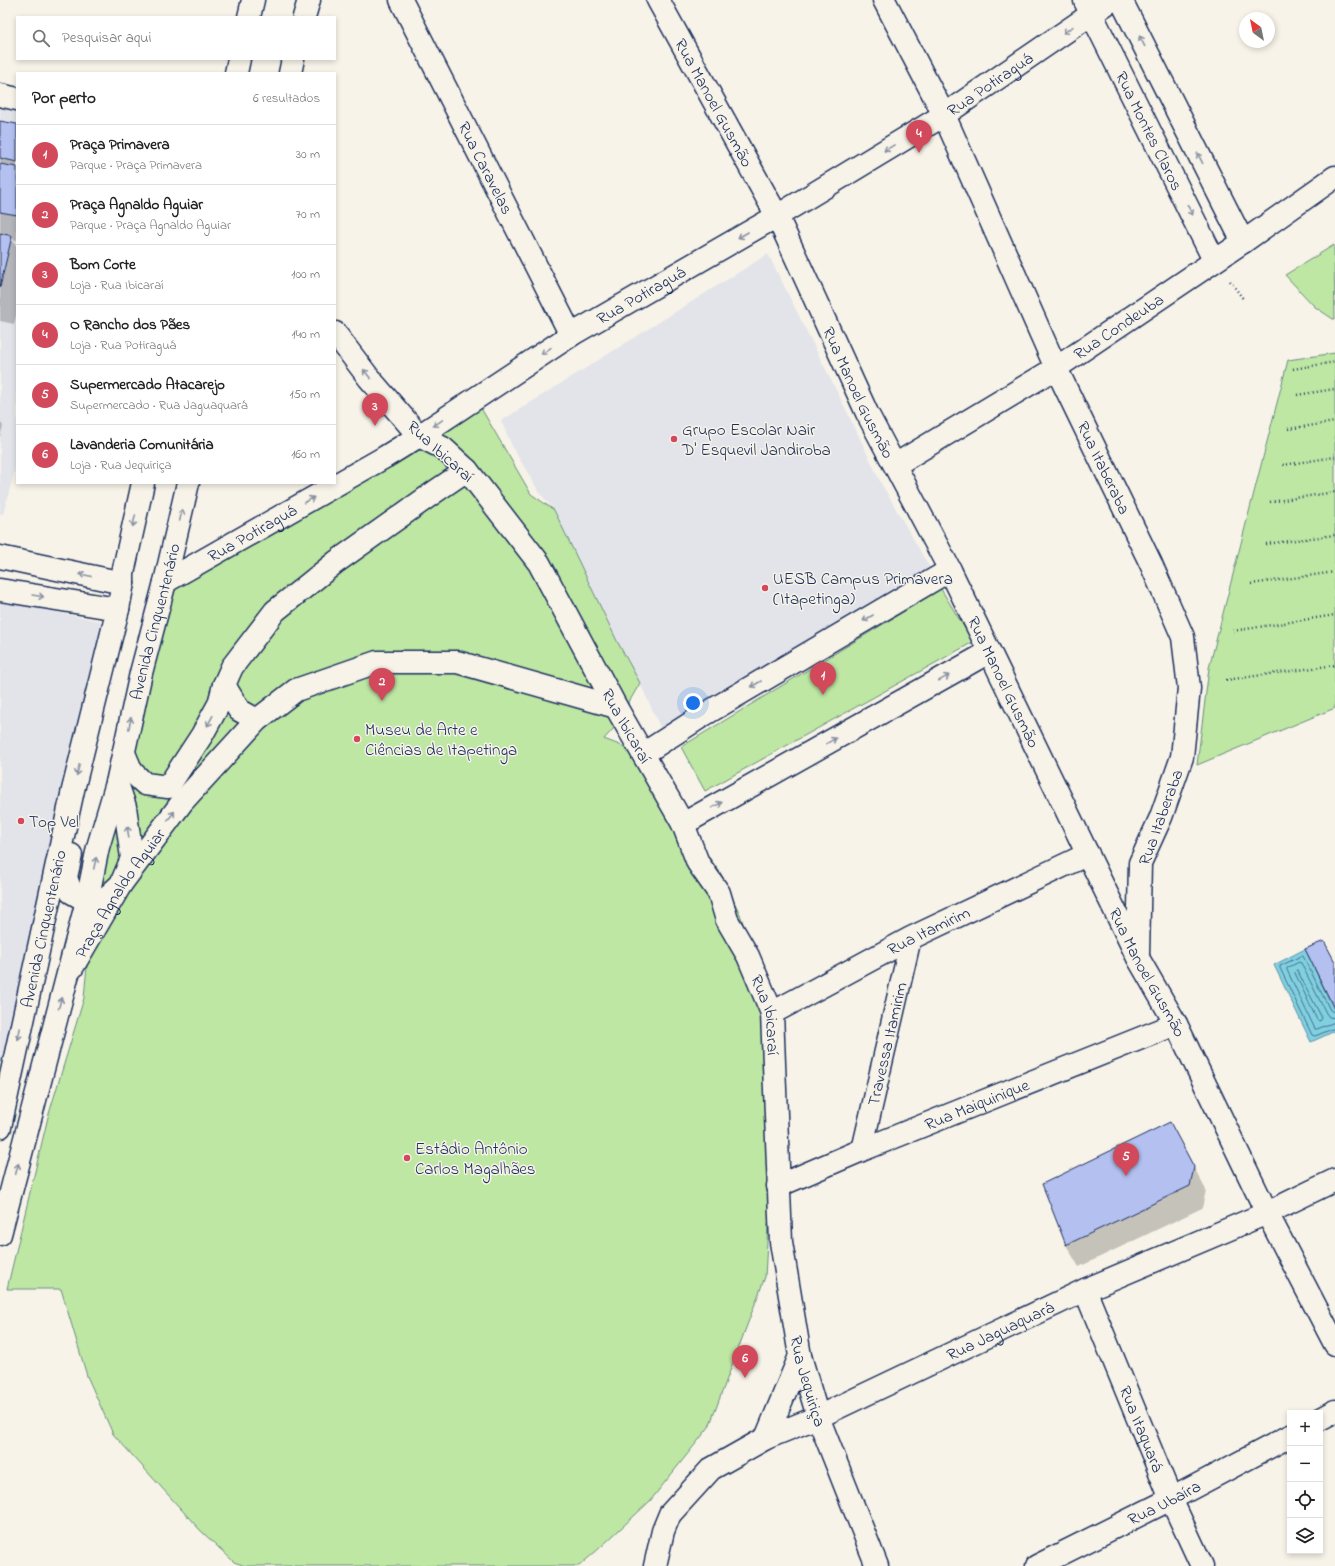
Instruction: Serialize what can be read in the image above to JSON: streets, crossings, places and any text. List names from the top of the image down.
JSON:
{
  "streets": {
    "street": [
      "Rua Potiraguá",
      "Rua Manoel Gusmão",
      "Rua Montes Claros",
      "Rua Caravelas",
      "Rua Condeuba",
      "Rua Ibicaraí",
      "Rua Itaberaba",
      "Avenida Cinquentenário",
      "Praça Agnaldo Aguiar",
      "Rua Itamirim",
      "Travessa Itamirim",
      "Rua Maiquinique",
      "Rua Jaguaquará",
      "Rua Jequiriça",
      "Rua Itaquará",
      "Rua Ubaíra"
    ]
  },
  "crossings": [
    ["Rua Potiraguá", "Rua Manoel Gusmão"],
    ["Rua Potiraguá", "Rua Montes Claros"],
    ["Rua Potiraguá", "Rua Caravelas"],
    ["Rua Potiraguá", "Rua Ibicaraí"],
    ["Rua Potiraguá", "Rua Itaberaba"],
    ["Rua Potiraguá", "Avenida Cinquentenário"],
    ["Rua Manoel Gusmão", "Rua Condeuba"],
    ["Rua Manoel Gusmão", "Rua Itaberaba"],
    ["Rua Manoel Gusmão", "Rua Itamirim"],
    ["Rua Manoel Gusmão", "Rua Maiquinique"],
    ["Rua Manoel Gusmão", "Rua Jaguaquará"],
    ["Rua Montes Claros", "Rua Condeuba"],
    ["Rua Condeuba", "Rua Itaberaba"],
    ["Rua Ibicaraí", "Praça Agnaldo Aguiar"],
    ["Rua Ibicaraí", "Rua Itamirim"],
    ["Rua Ibicaraí", "Rua Maiquinique"],
    ["Rua Ibicaraí", "Rua Jequiriça"],
    ["Avenida Cinquentenário", "Praça Agnaldo Aguiar"],
    ["Rua Itamirim", "Travessa Itamirim"],
    ["Travessa Itamirim", "Rua Maiquinique"],
    ["Rua Maiquinique", "Rua Jequiriça"],
    ["Rua Jaguaquará", "Rua Jequiriça"],
    ["Rua Jaguaquará", "Rua Itaquará"],
    ["Rua Itaquará", "Rua Ubaíra"]
  ],
  "places": [
    "Grupo Escolar Nair D' Esquevil Jandiroba",
    "UESB Campus Primavera (Itapetinga)",
    "Museu de Arte e Ciências de Itapetinga",
    "Top Vel",
    "Estádio Antônio Carlos Magalhães"
  ],
  "north": "top left",
  "page": {
    "search": "Pesquisar aqui",
    "heading": ["Por perto", "6 resultados"],
    "pins": [
      "4",
      "3",
      "1",
      "2",
      "5",
      "6"
    ],
    "list": [
      {
        "mark": "1",
        "name": "Praça Primavera",
        "note": "Parque · Praça Primavera",
        "value": "30 m"
      },
      {
        "mark": "2",
        "name": "Praça Agnaldo Aguiar",
        "note": "Parque · Praça Agnaldo Aguiar",
        "value": "70 m"
      },
      {
        "mark": "3",
        "name": "Bom Corte",
        "note": "Loja · Rua Ibicaraí",
        "value": "100 m"
      },
      {
        "mark": "4",
        "name": "O Rancho dos Pães",
        "note": "Loja · Rua Potiraguá",
        "value": "140 m"
      },
      {
        "mark": "5",
        "name": "Supermercado Atacarejo",
        "note": "Supermercado · Rua Jaguaquará",
        "value": "150 m"
      },
      {
        "mark": "6",
        "name": "Lavanderia Comunitária",
        "note": "Loja · Rua Jequiriça",
        "value": "160 m"
      }
    ],
    "map_buttons": ["+", "−"]
  }
}
